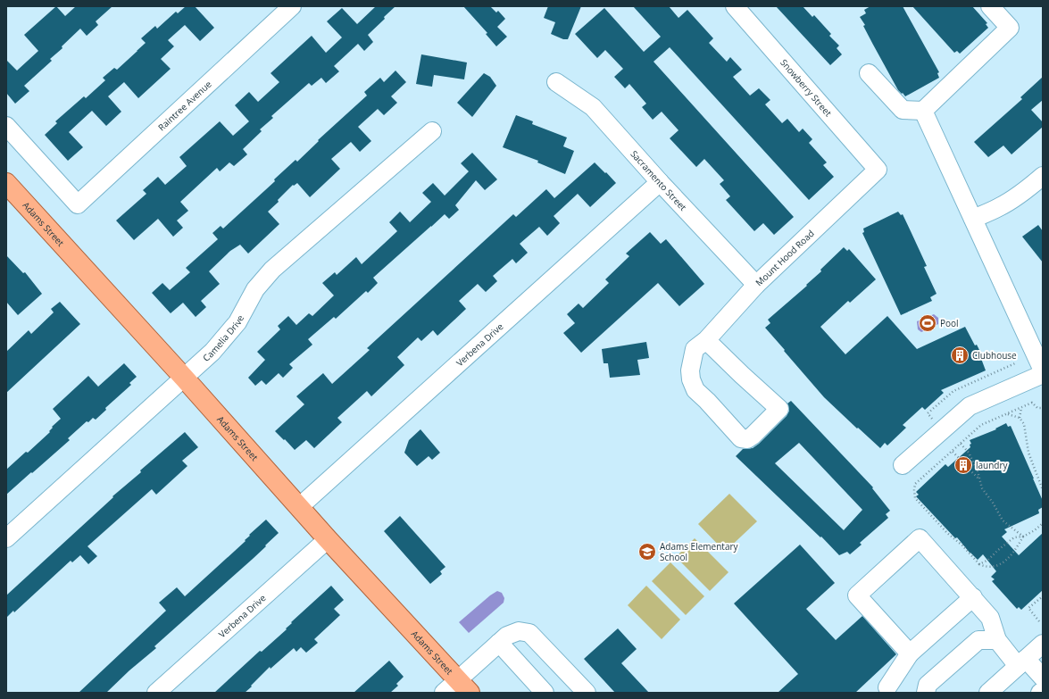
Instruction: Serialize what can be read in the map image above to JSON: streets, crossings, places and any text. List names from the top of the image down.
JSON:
{
  "streets": {
    "main road": ["Adams Street"],
    "street": [
      "Snowberry Street",
      "Raintree Avenue",
      "Sacramento Street",
      "Mount Hood Road",
      "Camelia Drive",
      "Verbena Drive"
    ]
  },
  "crossings": [
    ["Snowberry Street", "Mount Hood Road"],
    ["Sacramento Street", "Mount Hood Road"],
    ["Sacramento Street", "Verbena Drive"],
    ["Adams Street", "Camelia Drive"],
    ["Adams Street", "Verbena Drive"]
  ],
  "places": {
    "sports": ["Pool"],
    "building": ["Clubhouse", "laundry"],
    "school or university": ["Adams Elementary School"]
  }
}
